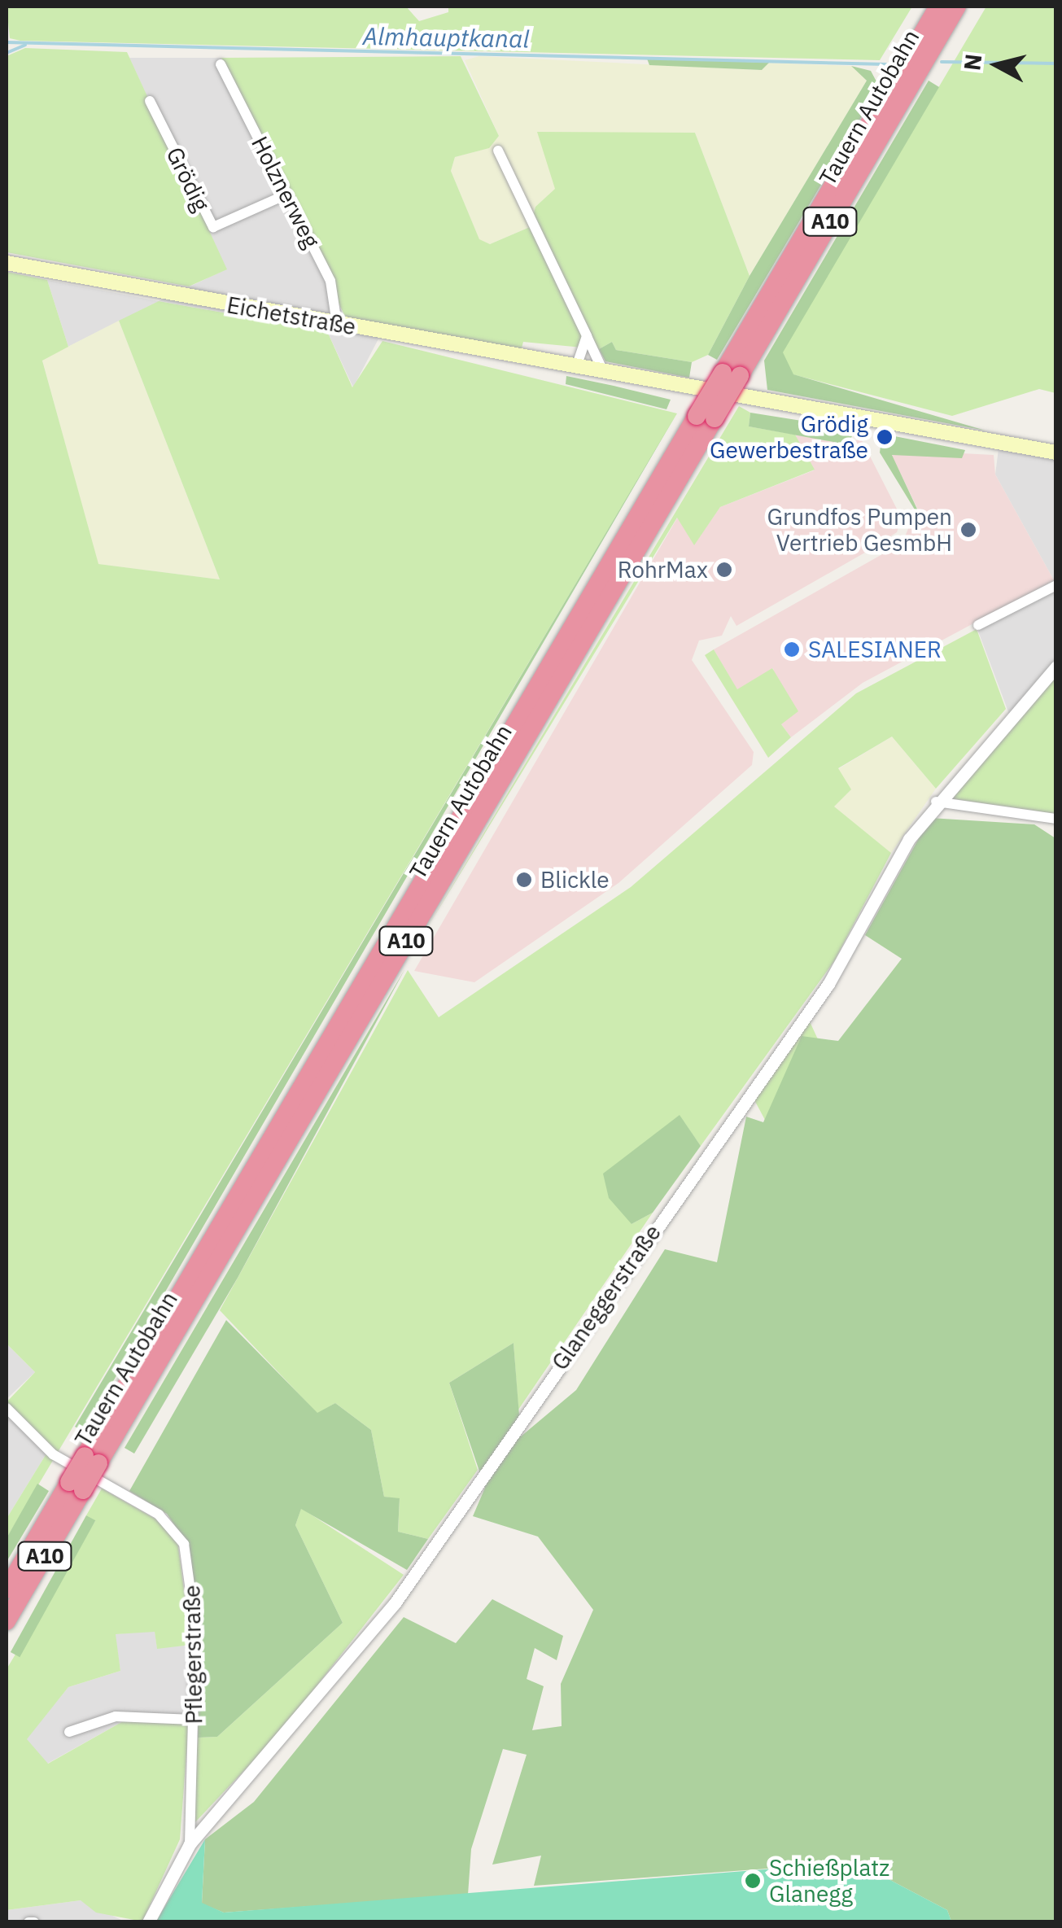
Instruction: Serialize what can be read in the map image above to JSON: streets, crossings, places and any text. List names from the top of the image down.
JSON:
{
  "streets": {
    "highway": ["Tauern Autobahn", "A10"],
    "main road": ["Eichetstraße"],
    "street": [
      "Grödig",
      "Holznerweg",
      "Glaneggerstraße",
      "Pflegerstraße"
    ]
  },
  "crossings": [
    ["Grödig", "Holznerweg"],
    ["Holznerweg", "Eichetstraße"],
    ["Glaneggerstraße", "Pflegerstraße"]
  ],
  "water": ["Almhauptkanal"],
  "places": [
    "Grödig Gewerbestraße",
    "Grundfos Pumpen Vertrieb GesmbH",
    "RohrMax",
    "SALESIANER",
    "Blickle",
    "Schießplatz Glanegg"
  ],
  "north": "left"
}
